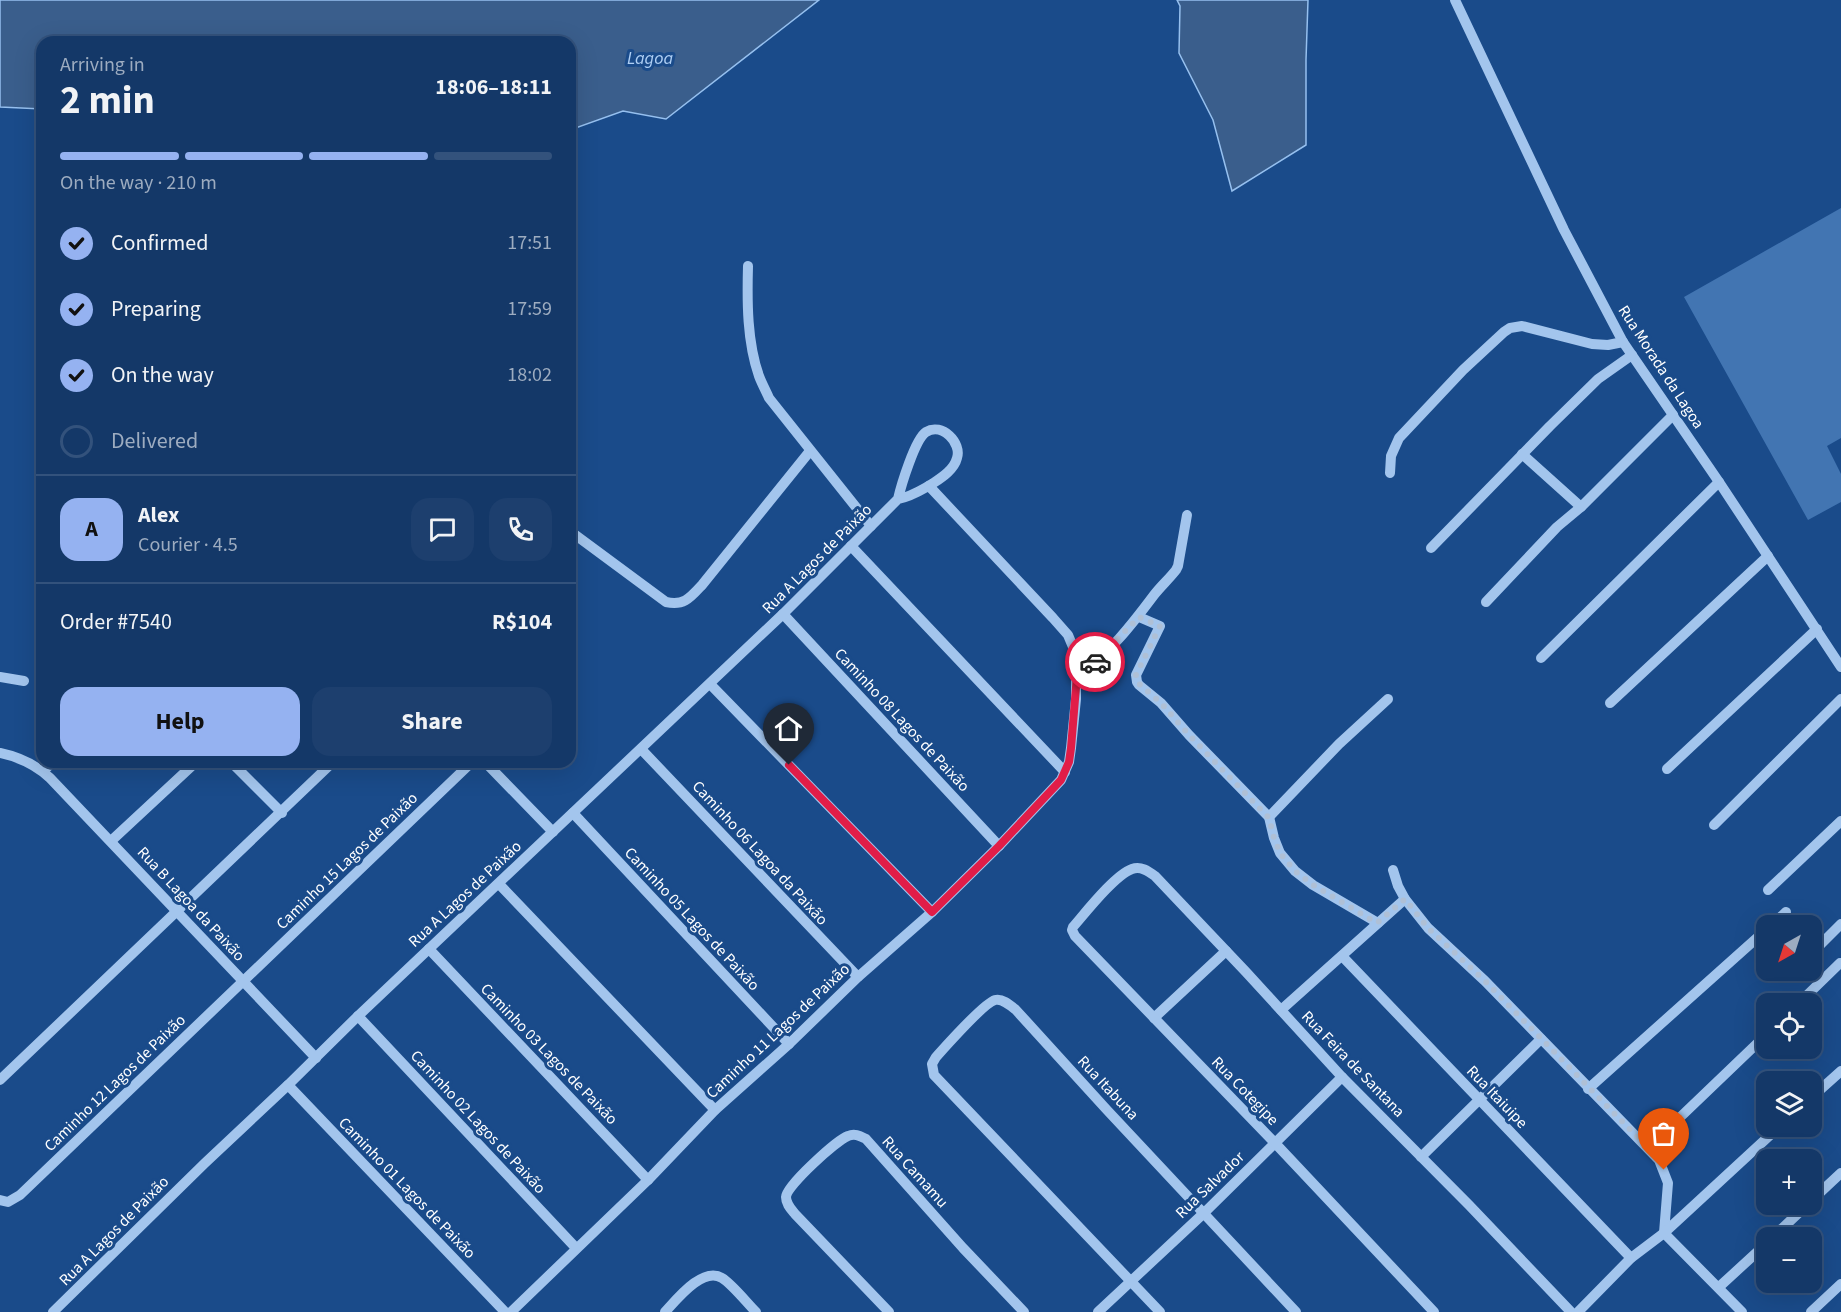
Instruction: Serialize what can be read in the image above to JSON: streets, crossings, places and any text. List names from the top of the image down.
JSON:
{
  "streets": {
    "street": [
      "Rua Morada da Lagoa",
      "Rua A Lagos de Paixão",
      "Caminho 08 Lagos de Paixão",
      "Caminho 06 Lagoa da Paixão",
      "Caminho 15 Lagos de Paixão",
      "Rua B Lagoa da Paixão",
      "Caminho 05 Lagos de Paixão",
      "Caminho 11 Lagos de Paixão",
      "Caminho 03 Lagos de Paixão",
      "Rua Feira de Santana",
      "Caminho 12 Lagos de Paixão",
      "Rua Itabuna",
      "Rua Cotegipe",
      "Rua Itaiuipe",
      "Caminho 02 Lagos de Paixão",
      "Rua Camamu",
      "Rua Salvador",
      "Caminho 01 Lagos de Paixão"
    ]
  },
  "crossings": [
    ["Rua A Lagos de Paixão", "Caminho 08 Lagos de Paixão"],
    ["Rua A Lagos de Paixão", "Caminho 06 Lagoa da Paixão"],
    ["Rua A Lagos de Paixão", "Rua B Lagoa da Paixão"],
    ["Rua A Lagos de Paixão", "Caminho 05 Lagos de Paixão"],
    ["Rua A Lagos de Paixão", "Caminho 03 Lagos de Paixão"],
    ["Rua A Lagos de Paixão", "Caminho 02 Lagos de Paixão"],
    ["Rua A Lagos de Paixão", "Caminho 01 Lagos de Paixão"],
    ["Caminho 08 Lagos de Paixão", "Caminho 11 Lagos de Paixão"],
    ["Caminho 06 Lagoa da Paixão", "Caminho 11 Lagos de Paixão"],
    ["Caminho 15 Lagos de Paixão", "Rua B Lagoa da Paixão"],
    ["Caminho 15 Lagos de Paixão", "Caminho 12 Lagos de Paixão"],
    ["Rua B Lagoa da Paixão", "Caminho 12 Lagos de Paixão"],
    ["Caminho 05 Lagos de Paixão", "Caminho 11 Lagos de Paixão"],
    ["Caminho 11 Lagos de Paixão", "Caminho 03 Lagos de Paixão"],
    ["Caminho 11 Lagos de Paixão", "Caminho 02 Lagos de Paixão"],
    ["Rua Feira de Santana", "Rua Cotegipe"],
    ["Rua Feira de Santana", "Rua Salvador"],
    ["Rua Itabuna", "Rua Salvador"],
    ["Rua Cotegipe", "Rua Salvador"]
  ],
  "water": ["Lagoa"],
  "north": "bottom left",
  "page": {
    "heading": ["2 min", "Arriving in", "18:06–18:11"],
    "panel": [
      "Alex",
      "Courier · 4.5",
      "Order #7540",
      "R$104"
    ],
    "bar": "On the way · 210 m",
    "list": [
      ["Confirmed", "17:51"],
      ["Preparing", "17:59"],
      ["On the way", "18:02"],
      "Delivered"
    ],
    "round": "A",
    "buttons": ["Help", "Share"],
    "map_buttons": ["+", "−"]
  }
}
